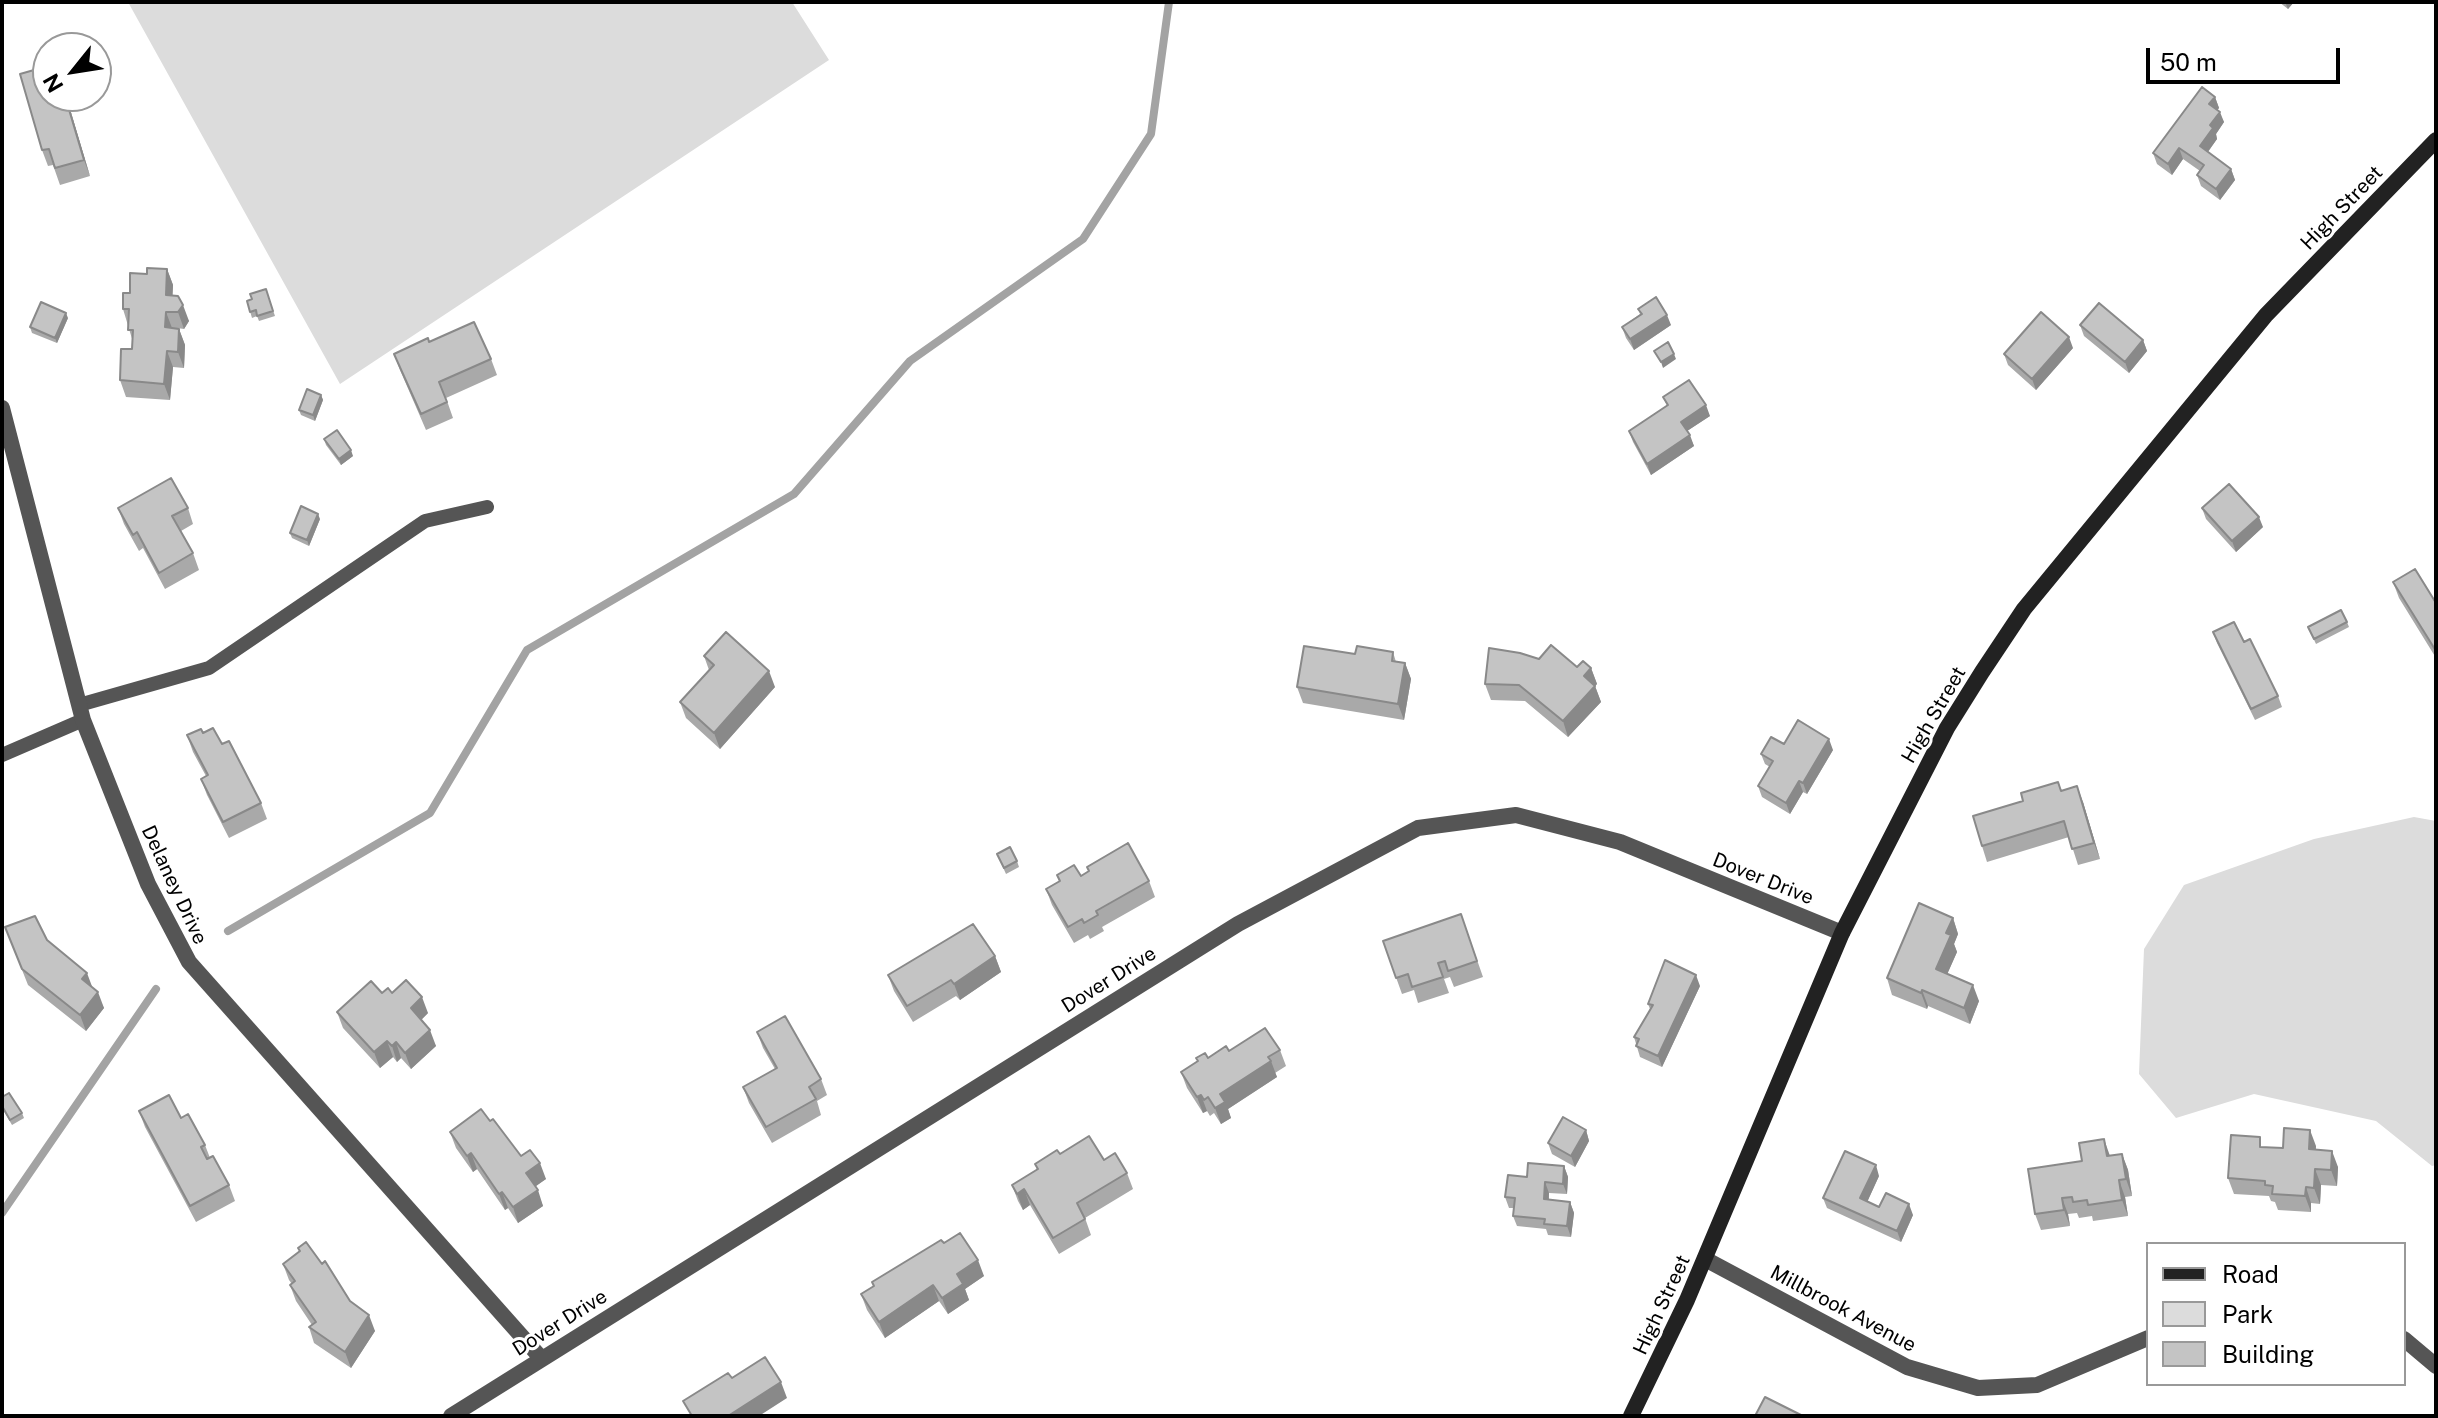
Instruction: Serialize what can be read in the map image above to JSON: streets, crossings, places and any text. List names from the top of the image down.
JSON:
{
  "streets": {
    "street": [
      "High Street",
      "Dover Drive",
      "Delaney Drive",
      "Millbrook Avenue"
    ]
  },
  "crossings": [
    ["High Street", "Dover Drive"],
    ["High Street", "Millbrook Avenue"],
    ["Dover Drive", "Delaney Drive"]
  ],
  "legend": ["Road", "Park", "Building"],
  "scale_bar": "50 m",
  "north": "bottom left"
}
